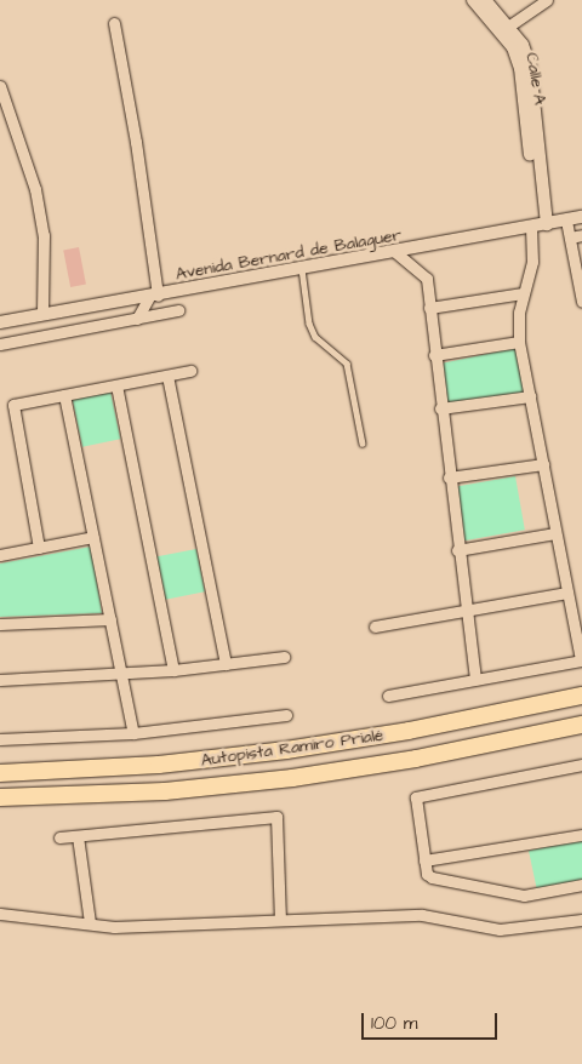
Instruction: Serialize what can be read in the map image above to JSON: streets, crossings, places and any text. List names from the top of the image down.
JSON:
{
  "streets": {
    "highway": ["Autopista Ramiro Prialé"],
    "street": ["Calle A", "Avenida Bernard de Balaguer"]
  },
  "crossings": [
    ["Calle A", "Avenida Bernard de Balaguer"]
  ],
  "scale_bar": "100 m"
}
